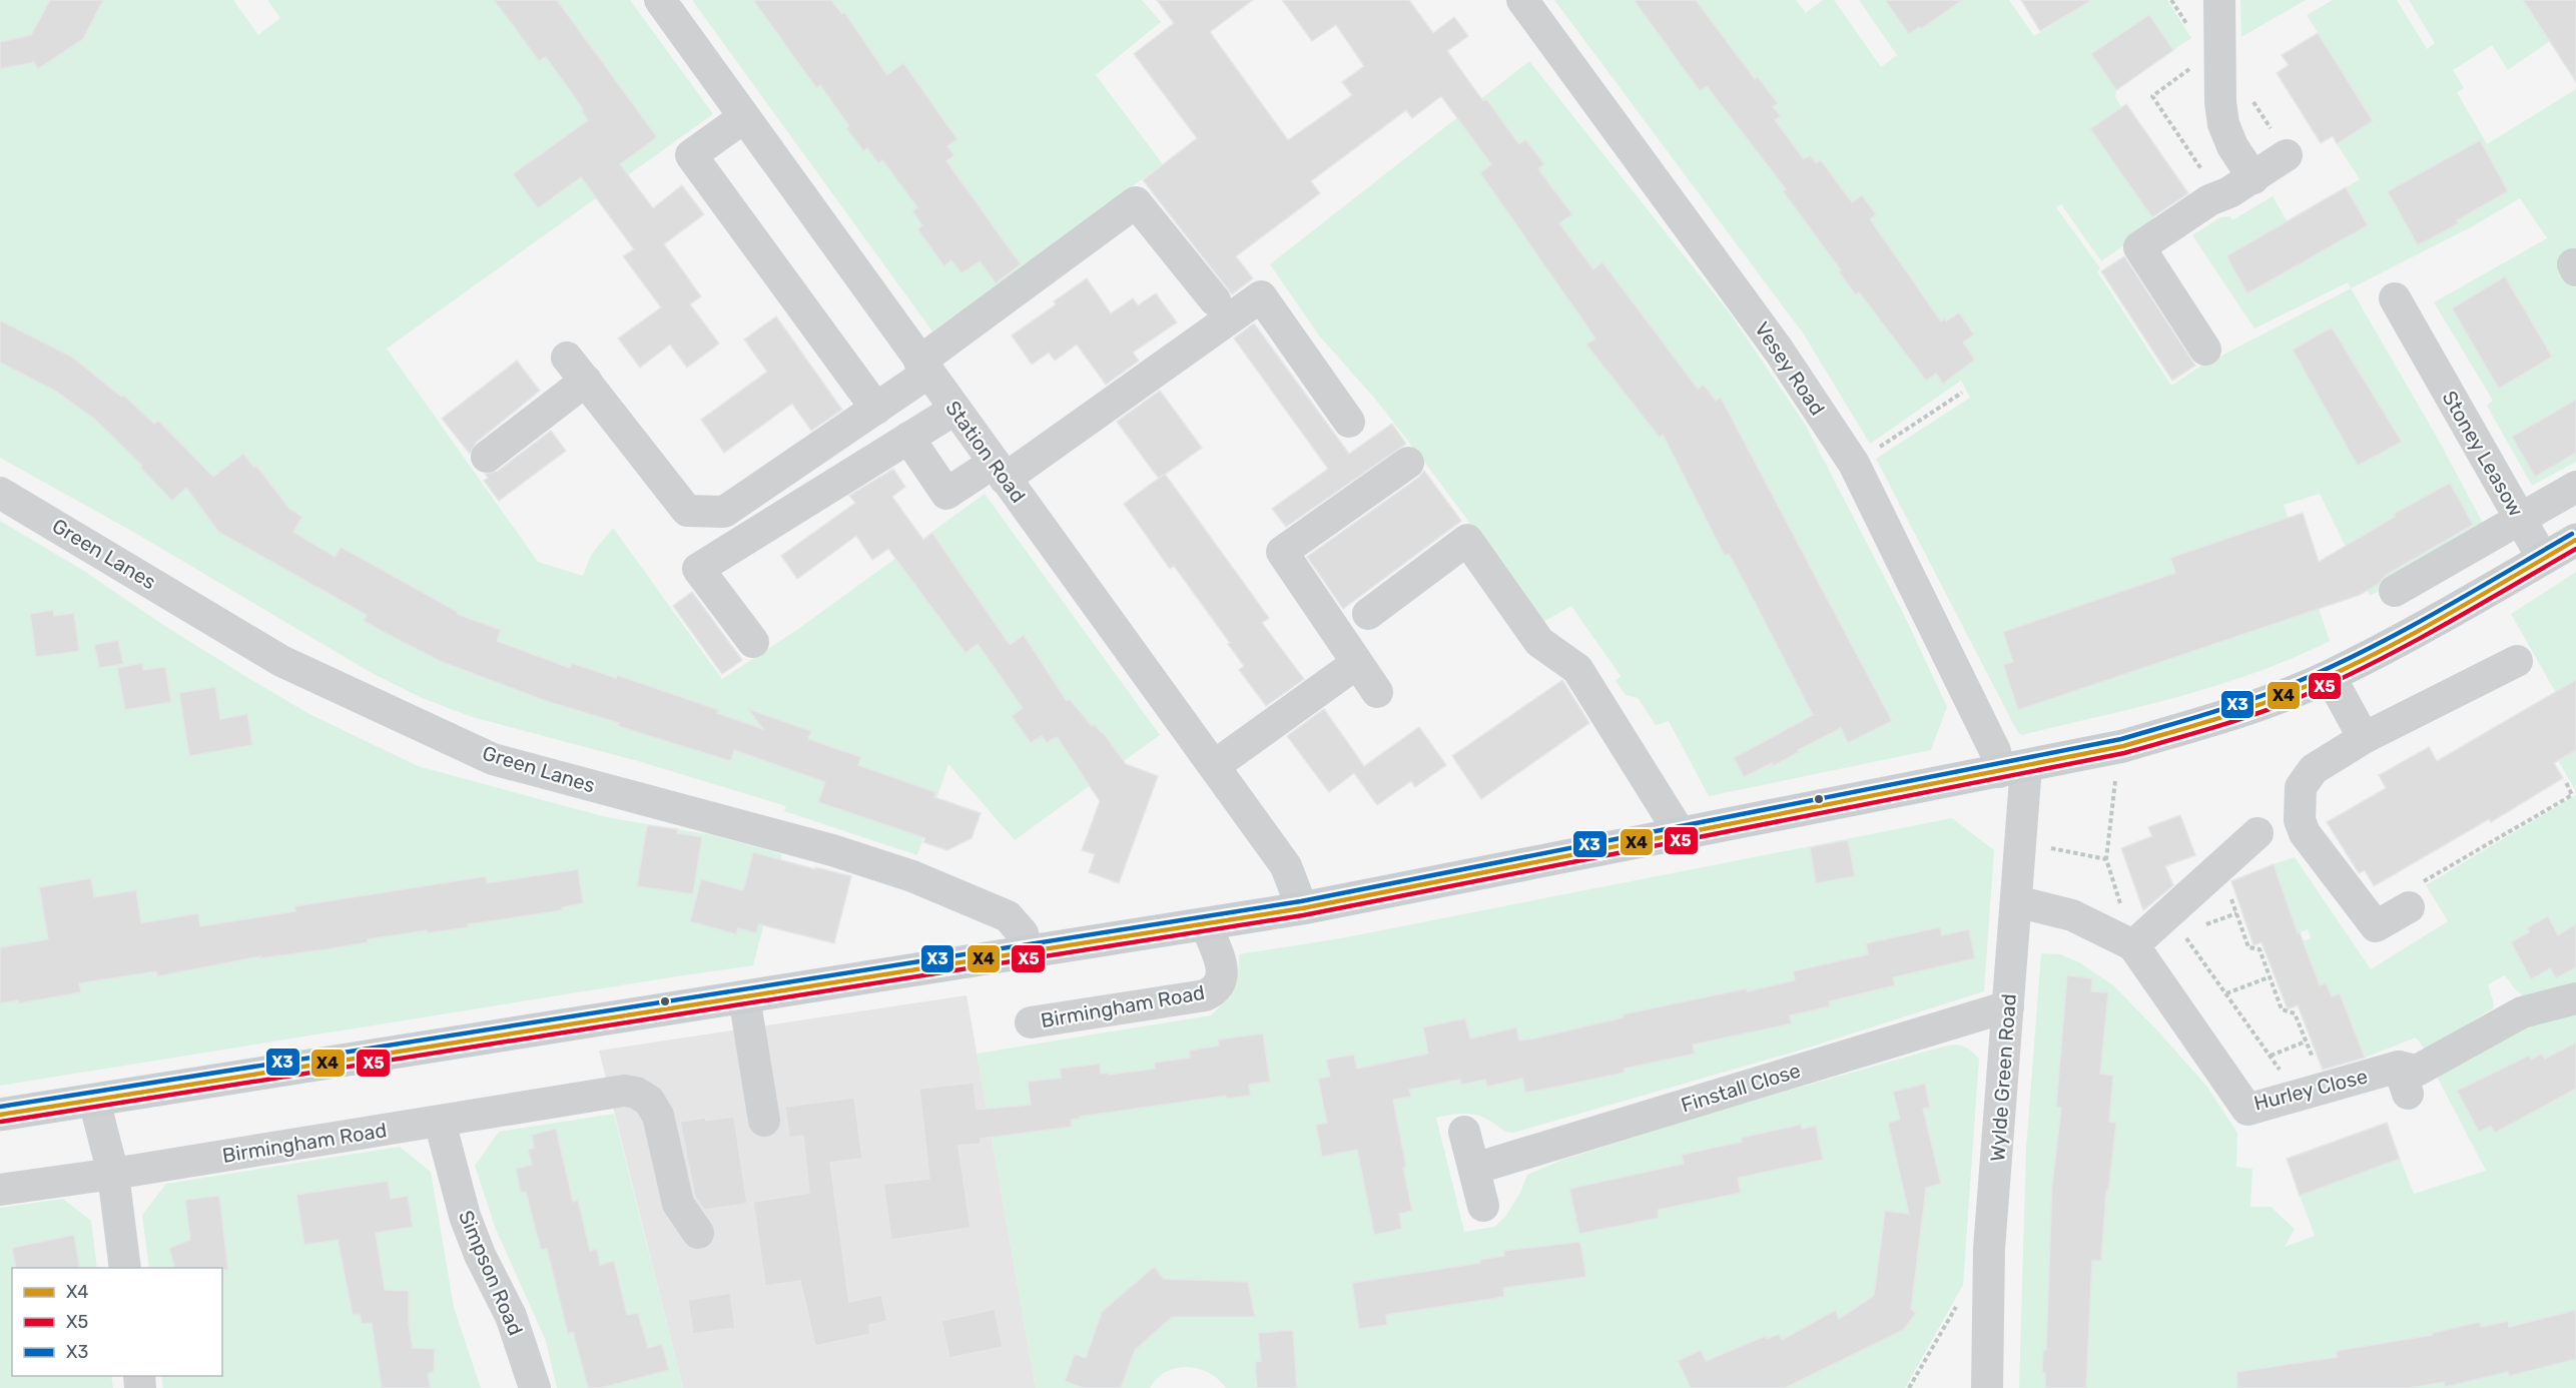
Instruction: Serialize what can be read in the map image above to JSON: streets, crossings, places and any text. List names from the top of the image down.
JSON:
{
  "streets": {
    "street": [
      "Vesey Road",
      "Station Road",
      "Stoney Leasow",
      "Green Lanes",
      "Birmingham Road",
      "Wylde Green Road",
      "Finstall Close",
      "Hurley Close",
      "Simpson Road"
    ]
  },
  "crossings": [
    ["Vesey Road", "Wylde Green Road"],
    ["Birmingham Road", "Simpson Road"],
    ["Wylde Green Road", "Finstall Close"],
    ["Wylde Green Road", "Hurley Close"]
  ],
  "lines": ["transit line X3", "transit line X4", "transit line X5"],
  "legend": ["X4", "X5", "X3"]
}
